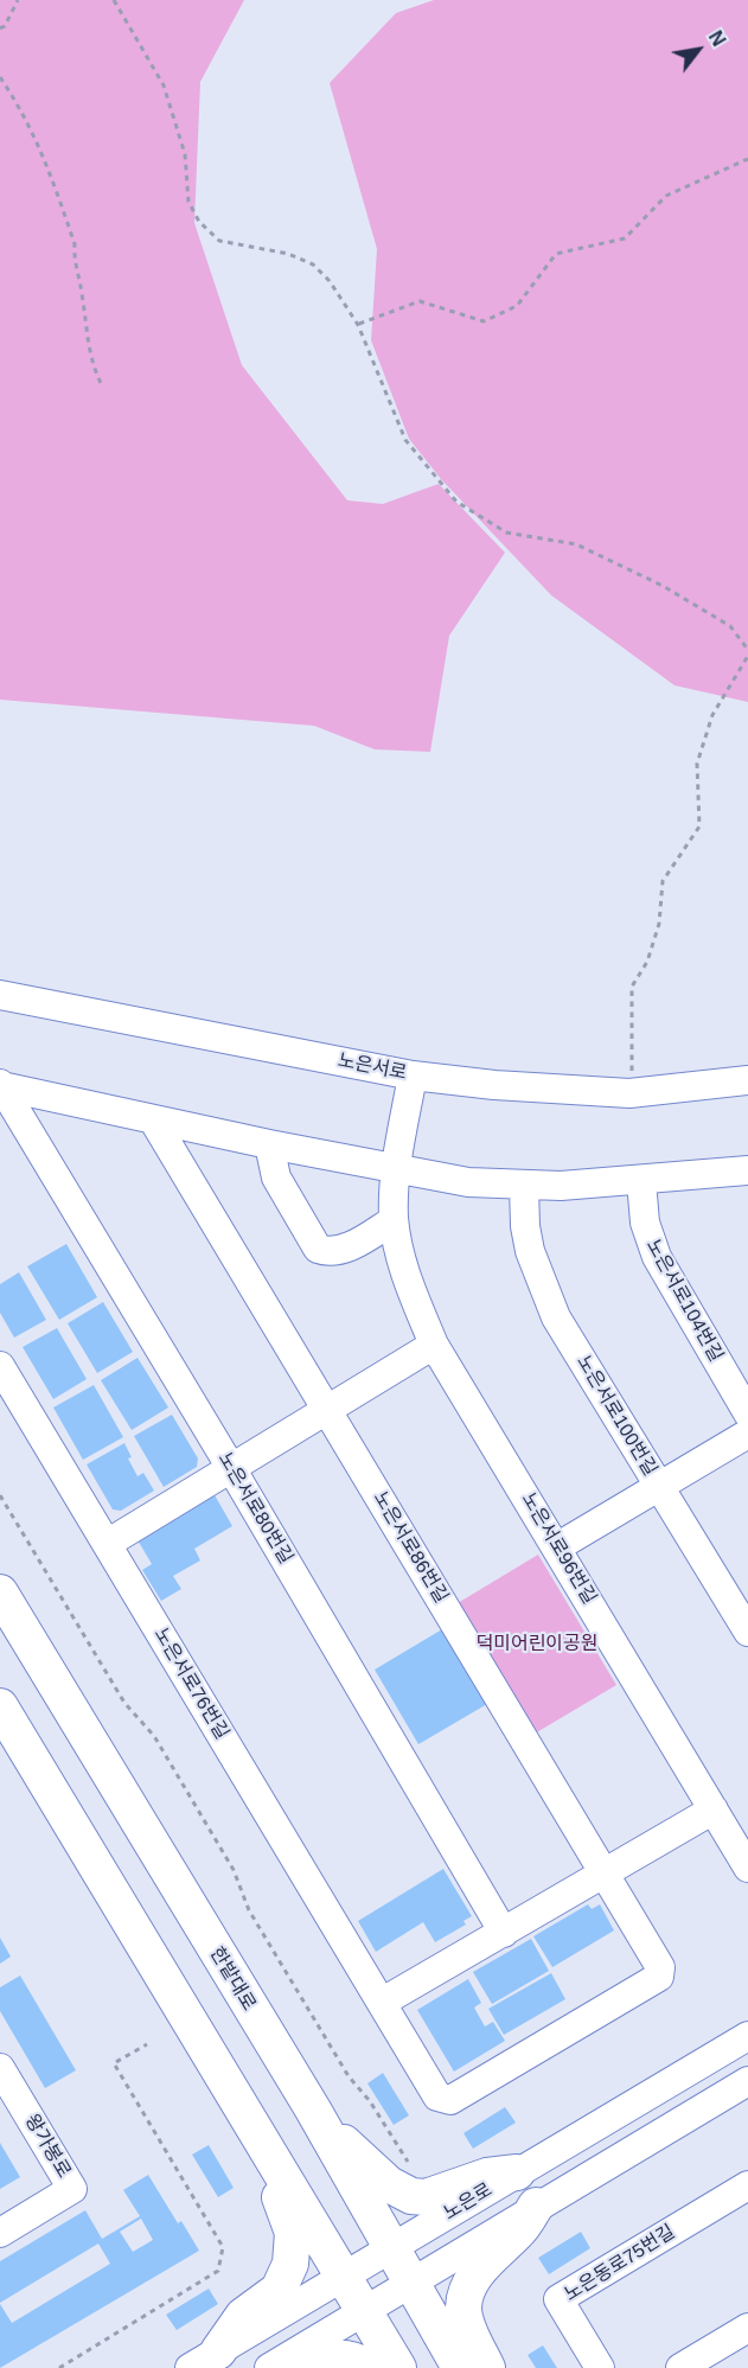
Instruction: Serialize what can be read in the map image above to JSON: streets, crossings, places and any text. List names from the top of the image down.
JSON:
{
  "streets": {
    "main road": ["한밭대로"],
    "street": [
      "노은서로",
      "노은서로104번길",
      "노은서로100번길",
      "노은서로80번길",
      "노은서로86번길",
      "노은서로96번길",
      "노은서로76번길",
      "왕가봉로",
      "노은로",
      "노은동로75번길"
    ]
  },
  "crossings": [
    ["노은서로", "노은서로96번길"],
    ["노은서로80번길", "노은서로86번길"],
    ["노은서로80번길", "노은서로96번길"],
    ["노은서로86번길", "노은서로76번길"],
    ["한밭대로", "노은로"]
  ],
  "parks": ["덕미어린이공원"],
  "north": "top right"
}
